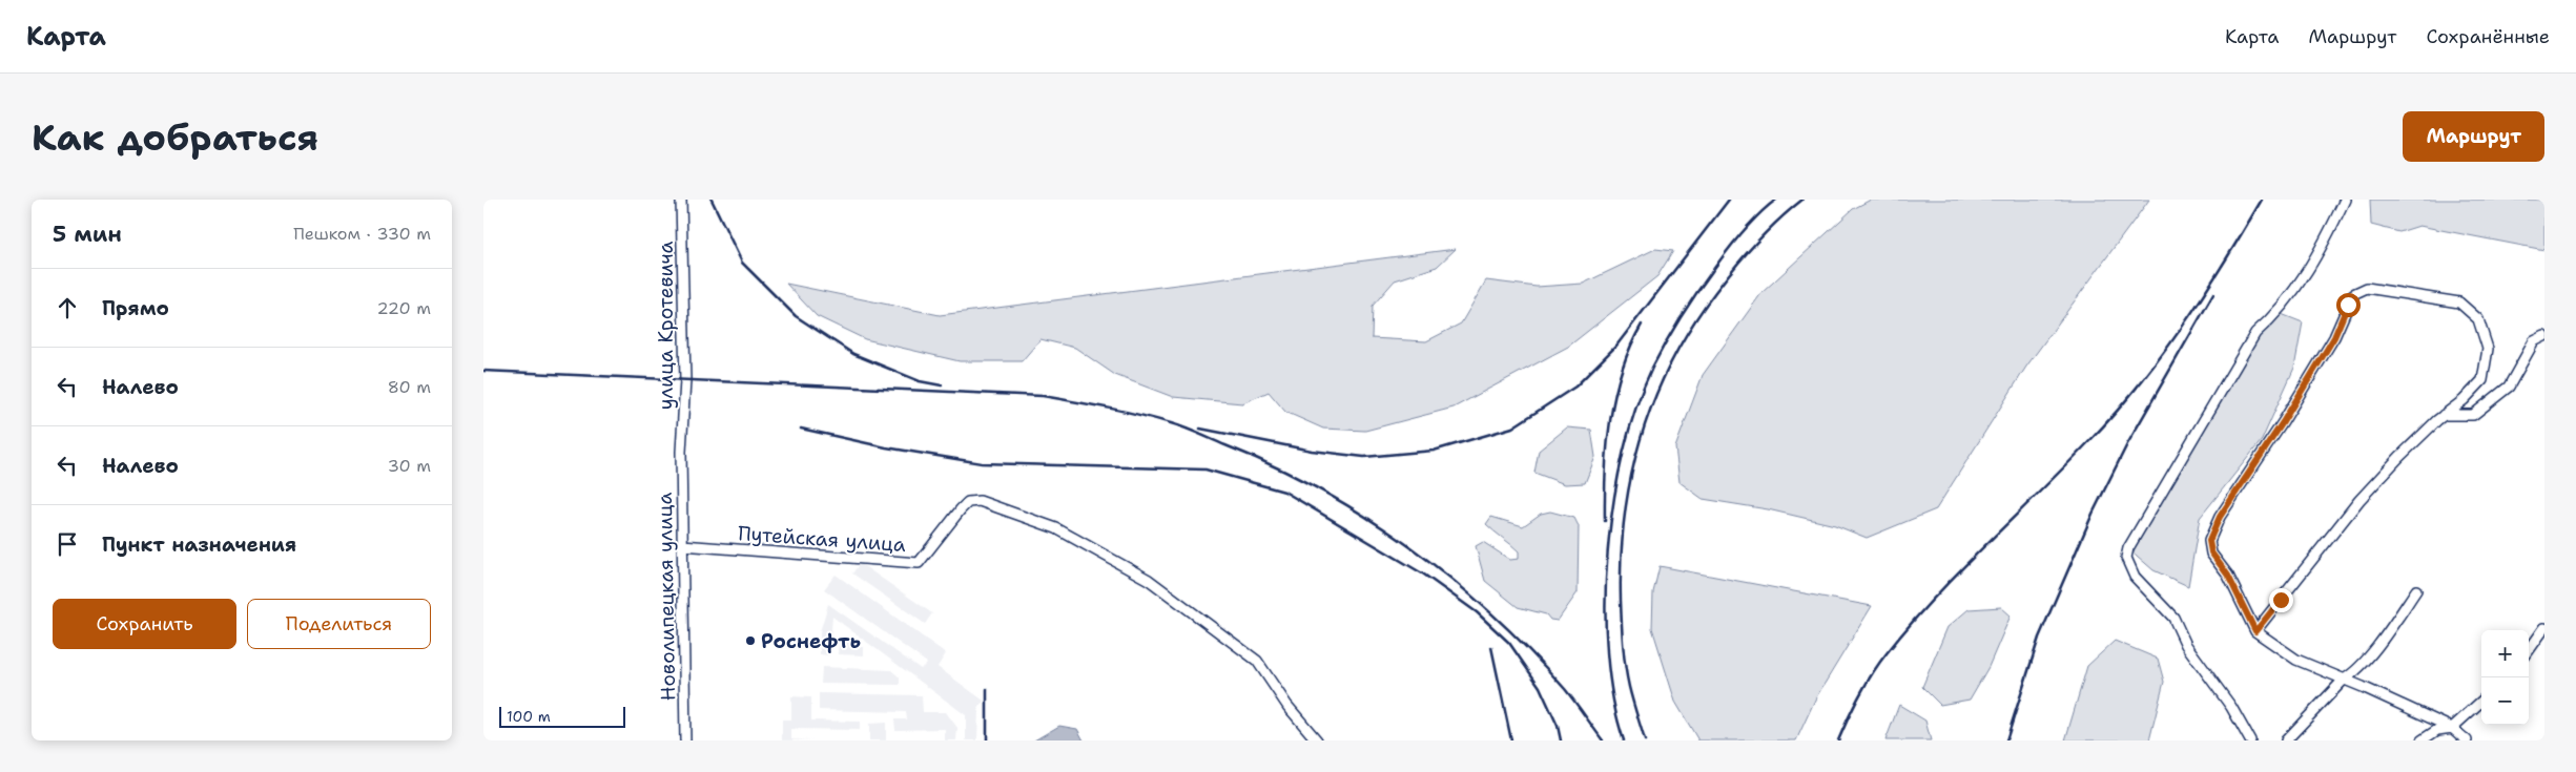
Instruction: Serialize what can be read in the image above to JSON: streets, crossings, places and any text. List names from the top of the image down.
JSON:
{
  "streets": {
    "street": ["улица Кротевича", "Путейская улица", "Новолипецкая улица"]
  },
  "crossings": [
    ["улица Кротевича", "Новолипецкая улица"],
    ["Путейская улица", "Новолипецкая улица"]
  ],
  "places": ["Роснефть"],
  "scale_bar": "100 m",
  "page": {
    "header": "Карта",
    "nav": ["Карта", "Маршрут", "Сохранённые"],
    "buttons": [
      "Маршрут",
      ["Сохранить", "Поделиться"]
    ],
    "title": "Как добраться",
    "heading": ["5 мин", "Пешком · 330 m"],
    "list": [
      ["Прямо", "220 m"],
      ["Налево", "80 m"],
      ["Налево", "30 m"],
      "Пункт назначения"
    ],
    "map_buttons": ["+", "−"],
    "scale": "100 m"
  }
}
